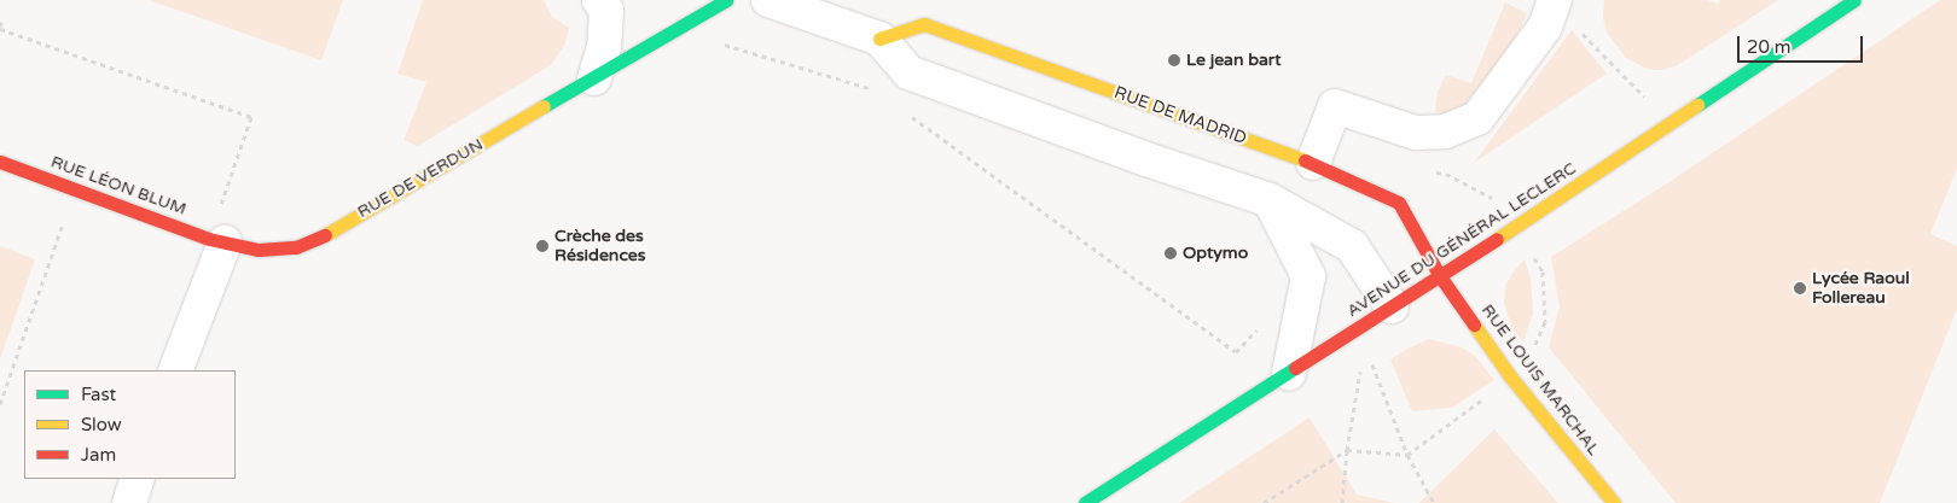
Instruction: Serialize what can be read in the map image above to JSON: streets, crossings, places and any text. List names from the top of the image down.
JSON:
{
  "streets": {
    "street": [
      "RUE DE MADRID",
      "RUE DE VERDUN",
      "RUE LÉON BLUM",
      "AVENUE DU GÉNÉRAL LECLERC",
      "RUE LOUIS MARCHAL"
    ]
  },
  "crossings": [
    ["RUE DE MADRID", "AVENUE DU GÉNÉRAL LECLERC"],
    ["RUE DE MADRID", "RUE LOUIS MARCHAL"],
    ["RUE DE VERDUN", "RUE LÉON BLUM"],
    ["AVENUE DU GÉNÉRAL LECLERC", "RUE LOUIS MARCHAL"]
  ],
  "places": [
    "Le jean bart",
    "Crèche des Résidences",
    "Optymo",
    "Lycée Raoul Follereau"
  ],
  "legend": ["Fast", "Slow", "Jam"],
  "scale_bar": "20 m"
}
